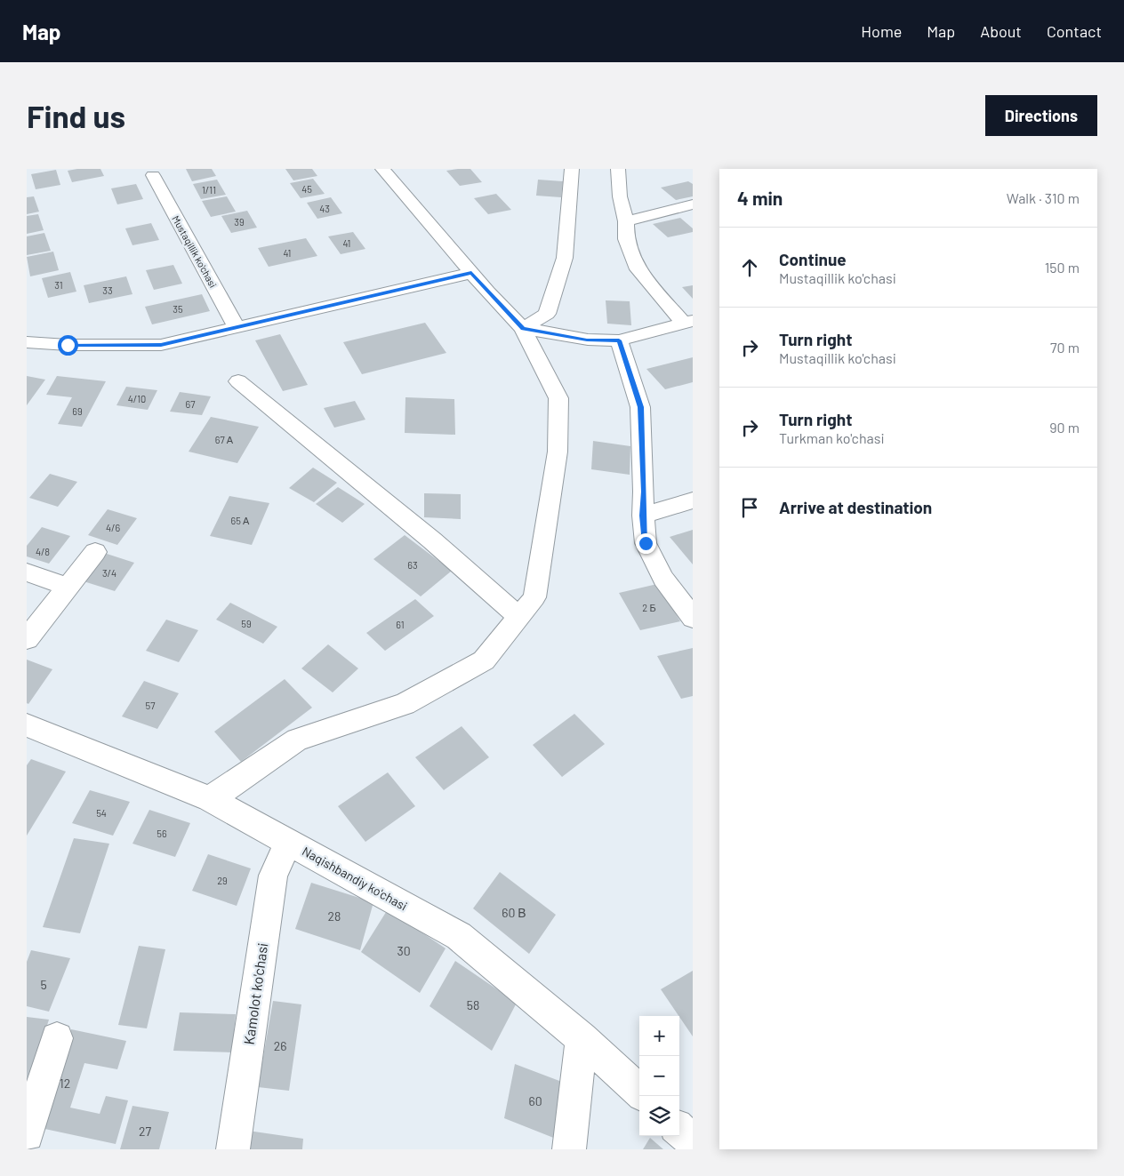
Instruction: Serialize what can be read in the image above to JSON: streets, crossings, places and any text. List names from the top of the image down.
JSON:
{
  "streets": {
    "street": ["Mustaqillik ko'chasi", "Naqishbandiy ko'chasi", "Kamolot ko'chasi"]
  },
  "crossings": [
    ["Naqishbandiy ko'chasi", "Kamolot ko'chasi"]
  ],
  "house_numbers": [
    "45",
    "1/11",
    "43",
    "39",
    "41",
    "41",
    "31",
    "33",
    "35",
    "4/10",
    "67",
    "69",
    "67 А",
    "65 А",
    "4/6",
    "4/8",
    "63",
    "3/4",
    "2 Б",
    "59",
    "61",
    "57",
    "54",
    "56",
    "29",
    "60 В",
    "28",
    "30",
    "5",
    "58",
    "26",
    "12",
    "60",
    "27"
  ],
  "page": {
    "header": "Map",
    "nav": [
      "Home",
      "Map",
      "About",
      "Contact"
    ],
    "buttons": "Directions",
    "title": "Find us",
    "heading": ["4 min", "Walk · 310 m"],
    "list": [
      ["Continue", "Mustaqillik ko'chasi", "150 m"],
      ["Turn right", "Mustaqillik ko'chasi", "70 m"],
      ["Turn right", "Turkman ko'chasi", "90 m"],
      "Arrive at destination"
    ],
    "map_buttons": ["+", "−"]
  }
}
